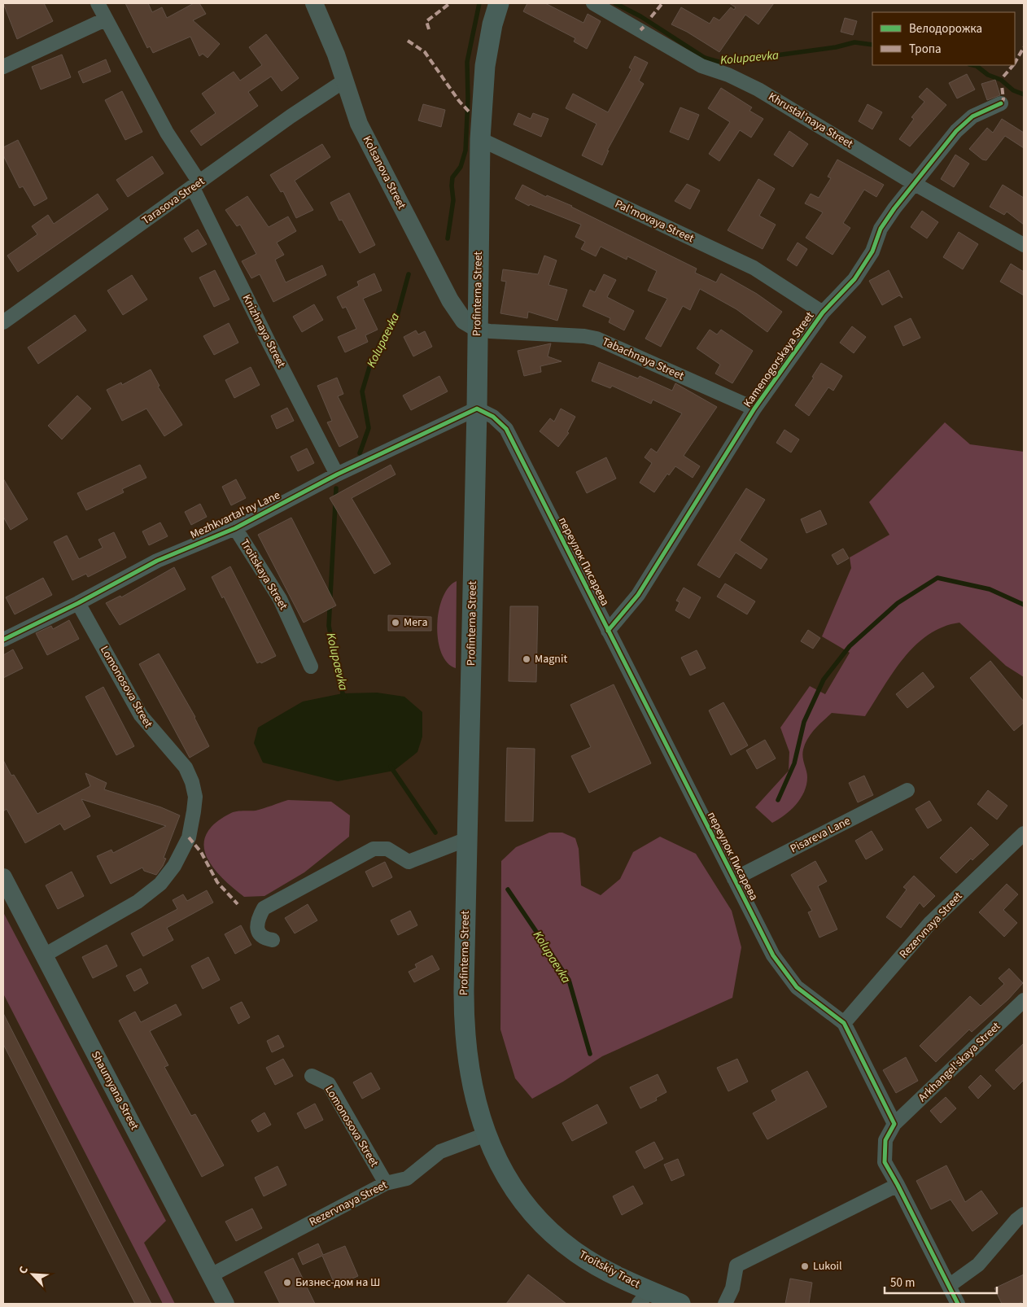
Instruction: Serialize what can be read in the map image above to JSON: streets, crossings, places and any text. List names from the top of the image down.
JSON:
{
  "streets": {
    "main road": ["Profinterna Street", "Troitskiy Tract"],
    "street": [
      "Khrustal'naya Street",
      "Kolsanova Street",
      "Tarasova Street",
      "Pal'movaya Street",
      "Knizhnaya Street",
      "Tabachnaya Street",
      "Kamenogorskaya Street",
      "Mezhkvartal'ny Lane",
      "переулок Писарева",
      "Troitskaya Street",
      "Lomonosova Street",
      "Pisareva Lane",
      "Rezervnaya Street",
      "Arkhangel'skaya Street",
      "Shaumyana Street"
    ]
  },
  "crossings": [
    ["Khrustal'naya Street", "Kamenogorskaya Street"],
    ["Kolsanova Street", "Tarasova Street"],
    ["Kolsanova Street", "Profinterna Street"],
    ["Kolsanova Street", "Tabachnaya Street"],
    ["Tarasova Street", "Knizhnaya Street"],
    ["Pal'movaya Street", "Profinterna Street"],
    ["Pal'movaya Street", "Kamenogorskaya Street"],
    ["Profinterna Street", "Tabachnaya Street"],
    ["Profinterna Street", "Mezhkvartal'ny Lane"],
    ["Profinterna Street", "переулок Писарева"],
    ["Profinterna Street", "Rezervnaya Street"],
    ["Profinterna Street", "Troitskiy Tract"],
    ["Knizhnaya Street", "Mezhkvartal'ny Lane"],
    ["Tabachnaya Street", "Kamenogorskaya Street"],
    ["Kamenogorskaya Street", "переулок Писарева"],
    ["Mezhkvartal'ny Lane", "переулок Писарева"],
    ["Mezhkvartal'ny Lane", "Troitskaya Street"],
    ["Mezhkvartal'ny Lane", "Lomonosova Street"],
    ["переулок Писарева", "Pisareva Lane"],
    ["переулок Писарева", "Rezervnaya Street"],
    ["переулок Писарева", "Arkhangel'skaya Street"],
    ["Lomonosova Street", "Rezervnaya Street"],
    ["Lomonosova Street", "Shaumyana Street"],
    ["Rezervnaya Street", "Shaumyana Street"]
  ],
  "water": ["Kolupaevka"],
  "places": [
    "Мега",
    "Magnit",
    "Lukoil",
    "Бизнес-дом на Ш"
  ],
  "legend": ["Велодорожка", "Тропа"],
  "scale_bar": "50 m",
  "north": "top left"
}
